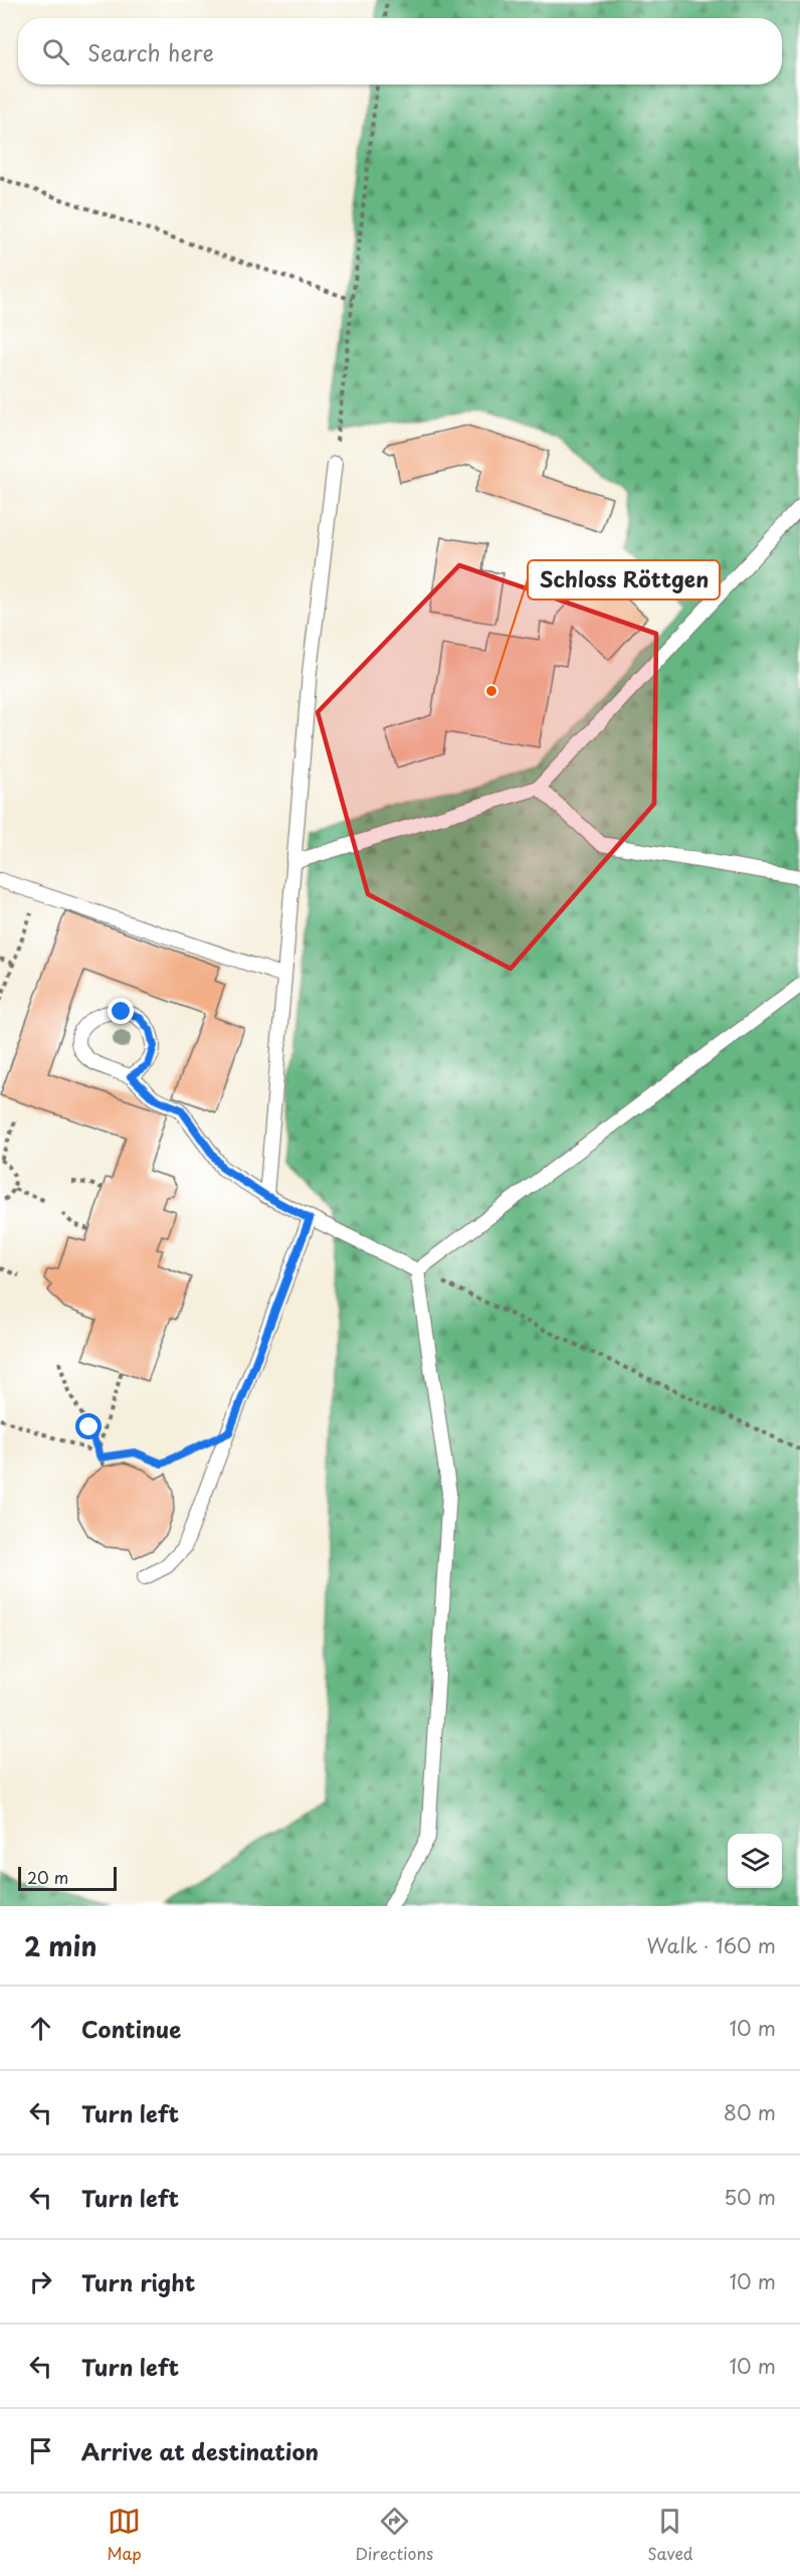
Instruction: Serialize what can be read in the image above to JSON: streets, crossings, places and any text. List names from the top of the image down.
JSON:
{
  "places": ["Schloss Röttgen"],
  "scale_bar": "20 m",
  "page": {
    "search": "Search here",
    "scale": "20 m",
    "heading": ["2 min", "Walk · 160 m"],
    "list": [
      ["Continue", "10 m"],
      ["Turn left", "80 m"],
      ["Turn left", "50 m"],
      ["Turn right", "10 m"],
      ["Turn left", "10 m"],
      "Arrive at destination"
    ],
    "nav": ["Map", "Directions", "Saved"]
  }
}
